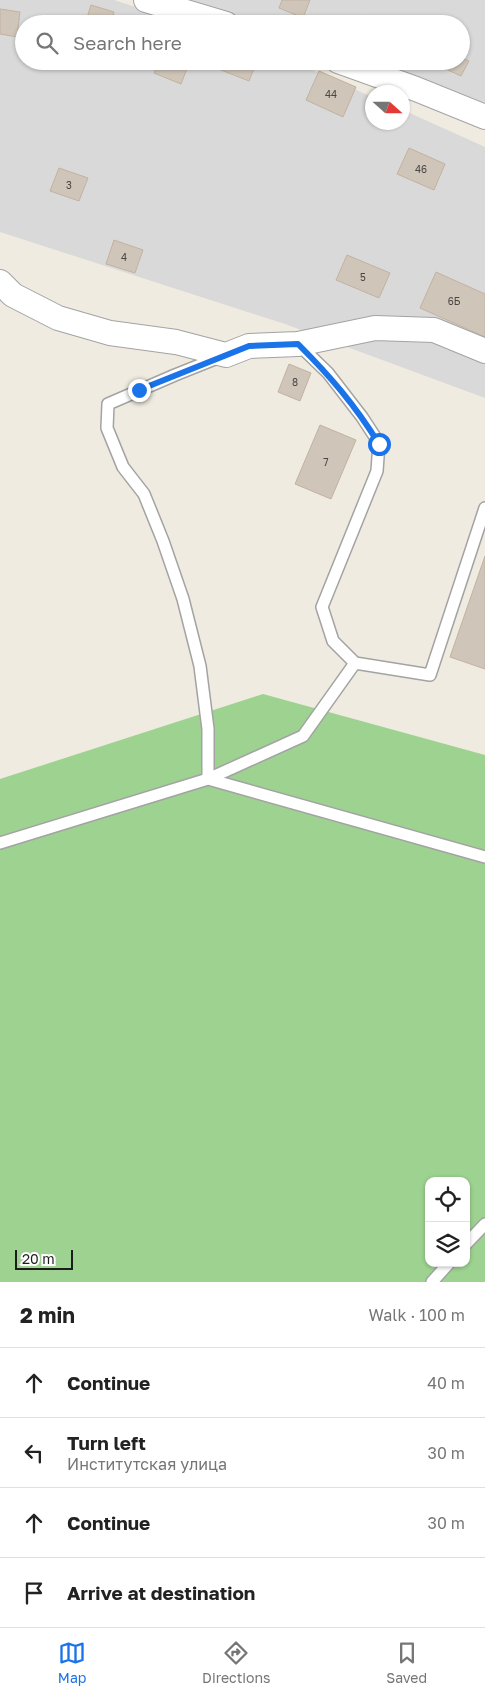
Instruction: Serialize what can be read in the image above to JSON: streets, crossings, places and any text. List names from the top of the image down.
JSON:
{
  "house_numbers": [
    "44",
    "46",
    "3",
    "4",
    "5",
    "6Б",
    "8",
    "7"
  ],
  "scale_bar": "20 m",
  "north": "right",
  "page": {
    "search": "Search here",
    "scale": "20 m",
    "heading": ["2 min", "Walk · 100 m"],
    "list": [
      ["Continue", "40 m"],
      ["Turn left", "Институтская улица", "30 m"],
      ["Continue", "30 m"],
      "Arrive at destination"
    ],
    "nav": ["Map", "Directions", "Saved"]
  }
}
